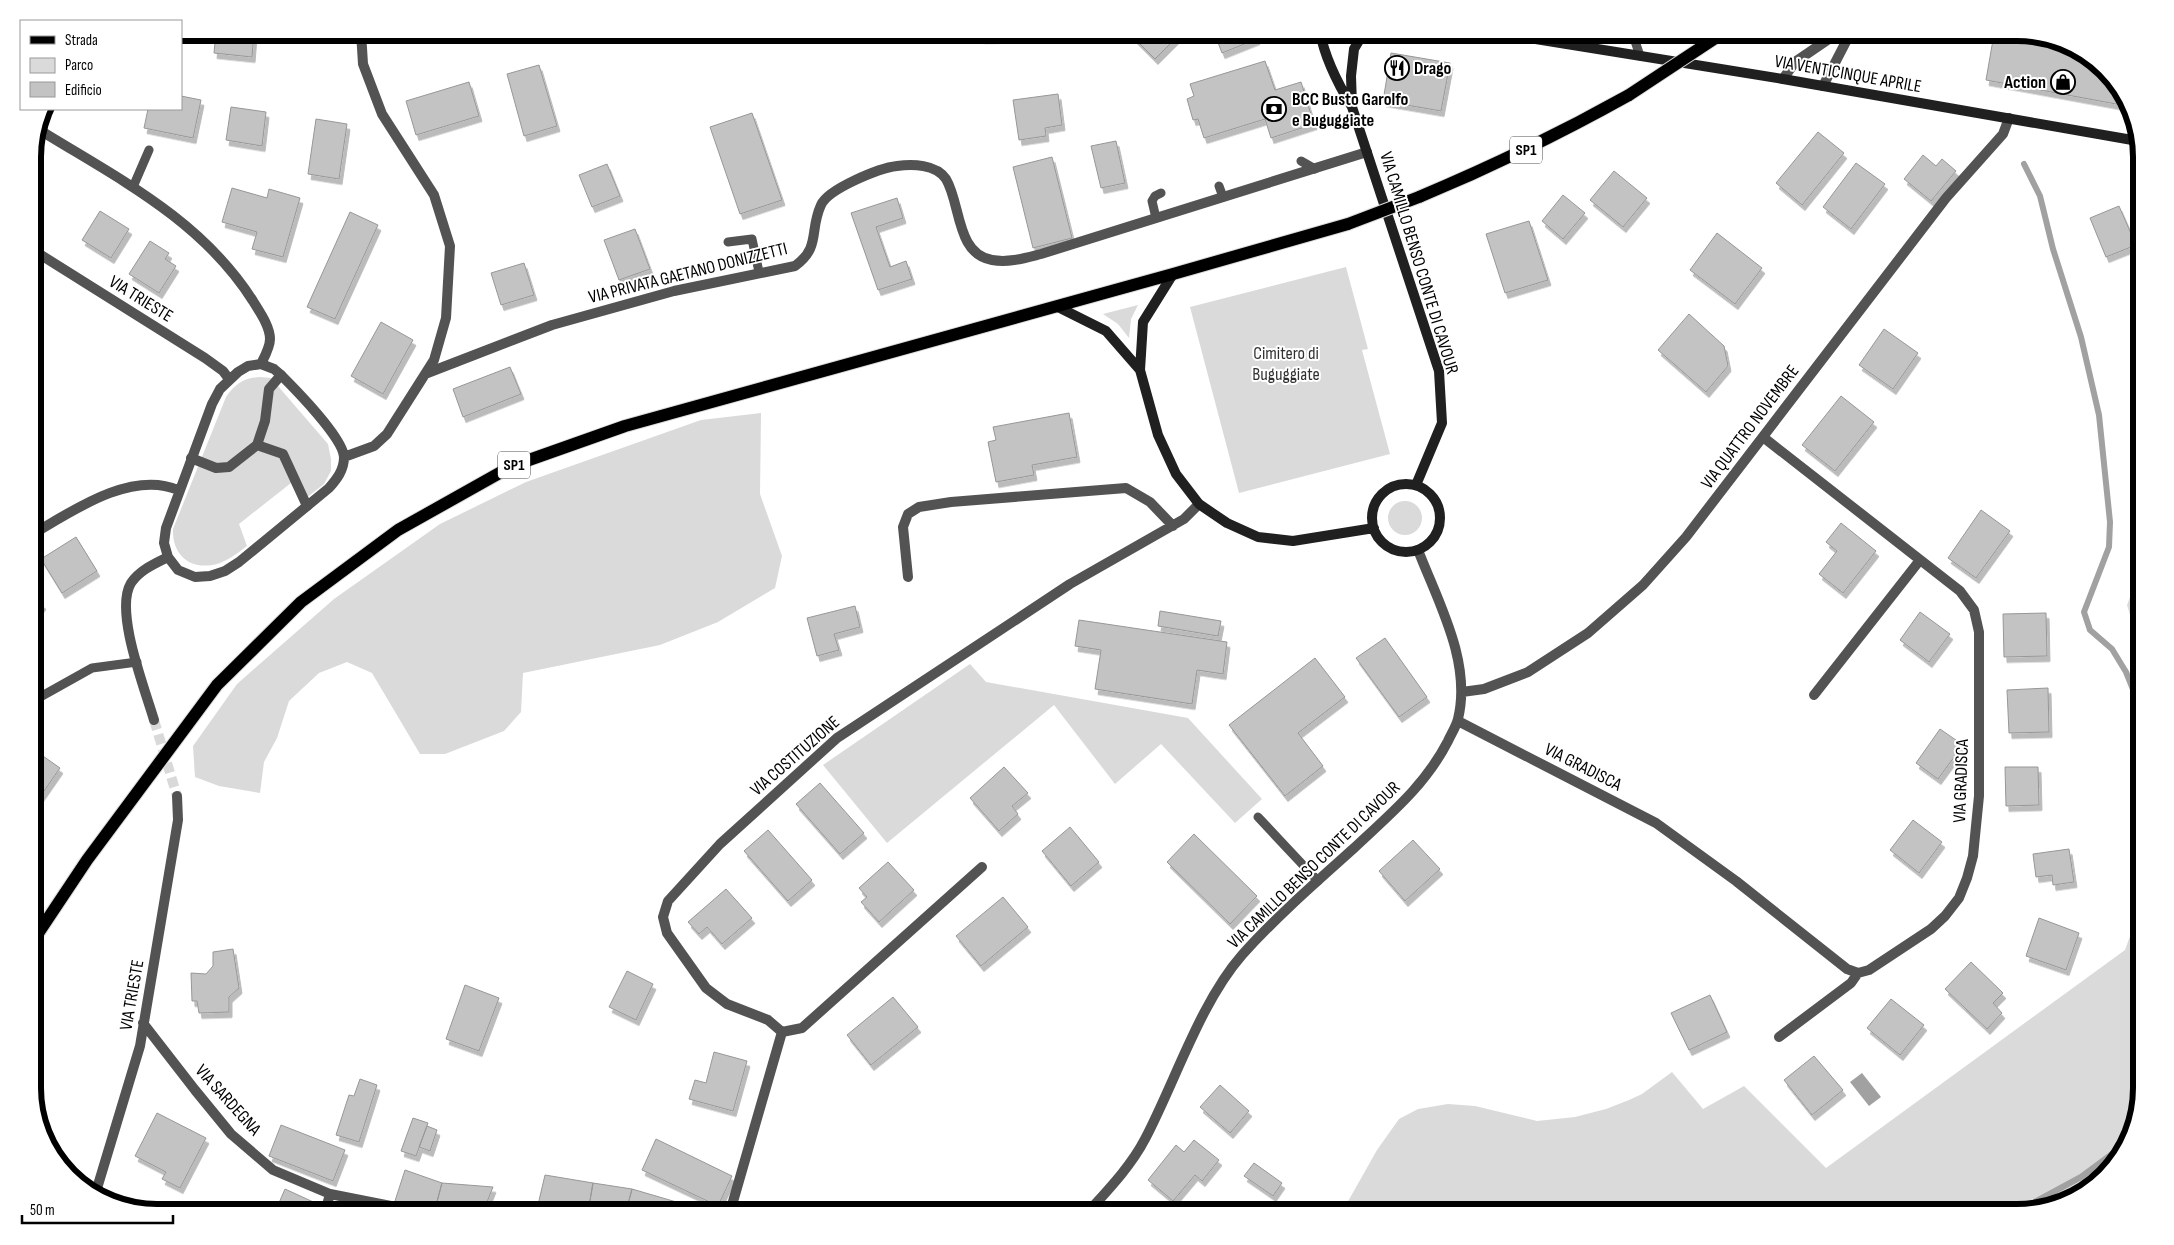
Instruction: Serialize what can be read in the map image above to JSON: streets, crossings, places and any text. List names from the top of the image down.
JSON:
{
  "streets": {
    "main road": ["VIA VENTICINQUE APRILE", "SP1", "VIA CAMILLO BENSO CONTE DI CAVOUR"],
    "street": [
      "VIA PRIVATA GAETANO DONIZZETTI",
      "VIA TRIESTE",
      "VIA QUATTRO NOVEMBRE",
      "VIA COSTITUZIONE",
      "VIA GRADISCA",
      "VIA SARDEGNA"
    ]
  },
  "crossings": [
    ["VIA VENTICINQUE APRILE", "VIA QUATTRO NOVEMBRE"],
    ["VIA CAMILLO BENSO CONTE DI CAVOUR", "VIA QUATTRO NOVEMBRE"],
    ["VIA CAMILLO BENSO CONTE DI CAVOUR", "VIA GRADISCA"],
    ["VIA TRIESTE", "VIA SARDEGNA"],
    ["VIA QUATTRO NOVEMBRE", "VIA GRADISCA"]
  ],
  "parks": ["Cimitero di Buguggiate"],
  "places": {
    "restaurant": ["Drago"],
    "shop": ["Action"],
    "bank": ["BCC Busto Garolfo e Buguggiate"]
  },
  "legend": ["Strada", "Parco", "Edificio"],
  "scale_bar": "50 m"
}
